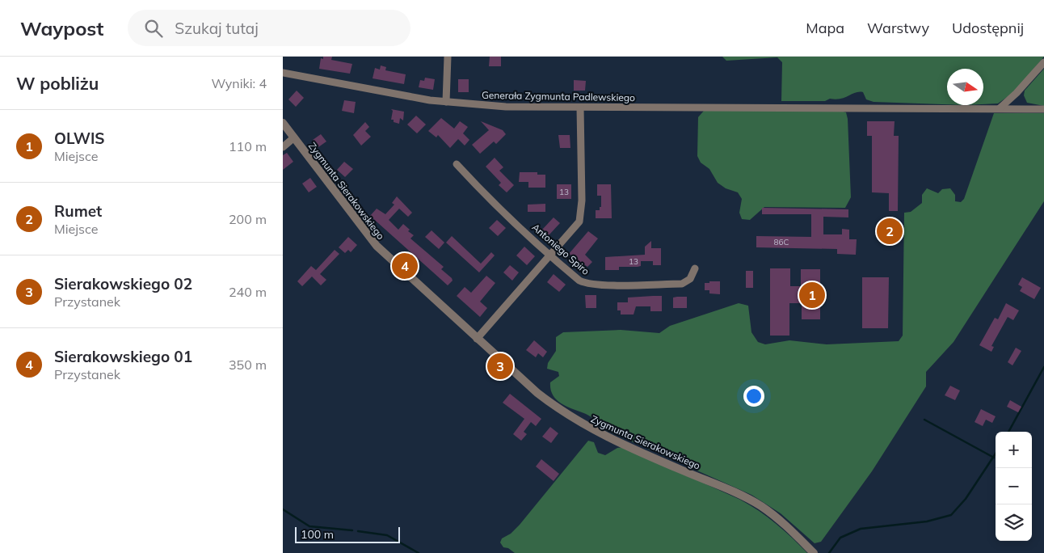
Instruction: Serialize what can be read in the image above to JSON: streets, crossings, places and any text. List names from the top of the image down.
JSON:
{
  "streets": {
    "street": ["Generała Zygmunta Padlewskiego", "Zygmunta Sierakowskiego", "Antoniego Spiro"]
  },
  "house_numbers": ["13", "86C", "13"],
  "scale_bar": "100 m",
  "north": "right",
  "page": {
    "header": "Waypost",
    "search": "Szukaj tutaj",
    "nav": ["Mapa", "Warstwy", "Udostępnij"],
    "heading": ["W pobliżu", "Wyniki: 4"],
    "list": [
      {
        "mark": "1",
        "name": "OLWIS",
        "note": "Miejsce",
        "value": "110 m"
      },
      {
        "mark": "2",
        "name": "Rumet",
        "note": "Miejsce",
        "value": "200 m"
      },
      {
        "mark": "3",
        "name": "Sierakowskiego 02",
        "note": "Przystanek",
        "value": "240 m"
      },
      {
        "mark": "4",
        "name": "Sierakowskiego 01",
        "note": "Przystanek",
        "value": "350 m"
      }
    ],
    "pins": [
      "2",
      "4",
      "1",
      "3"
    ],
    "map_buttons": ["+", "−"],
    "scale": "100 m"
  }
}
